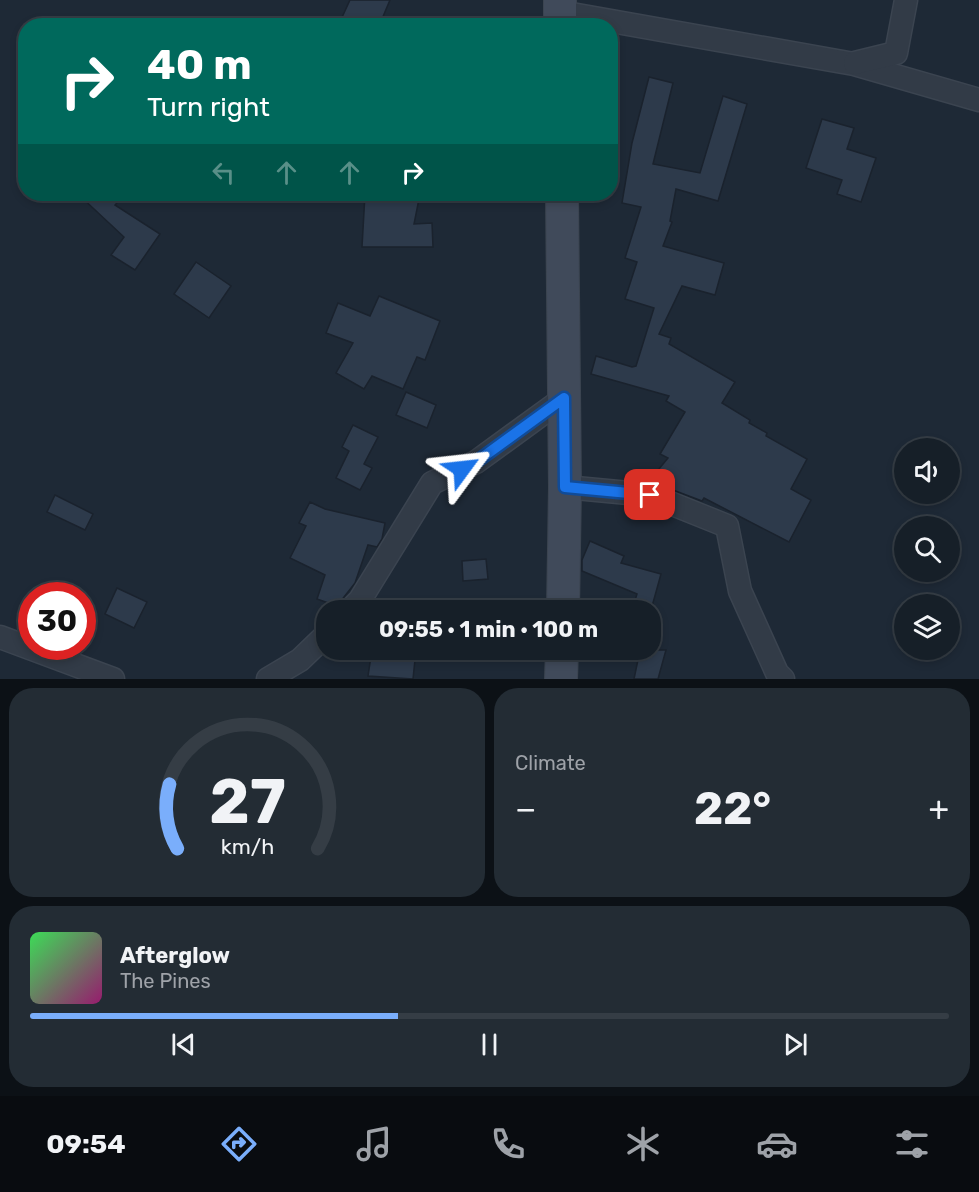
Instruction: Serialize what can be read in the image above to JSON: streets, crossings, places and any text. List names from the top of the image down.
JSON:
{
  "page": {
    "turn": ["40 m", "Turn right"],
    "limit": "30",
    "trip": "09:55 · 1 min · 100 m",
    "tile": "Climate",
    "heat": ["−", "22°", "+"],
    "song": ["Afterglow", "The Pines"],
    "tabs": "09:54",
    "gauge": ["27", "km/h"]
  }
}
